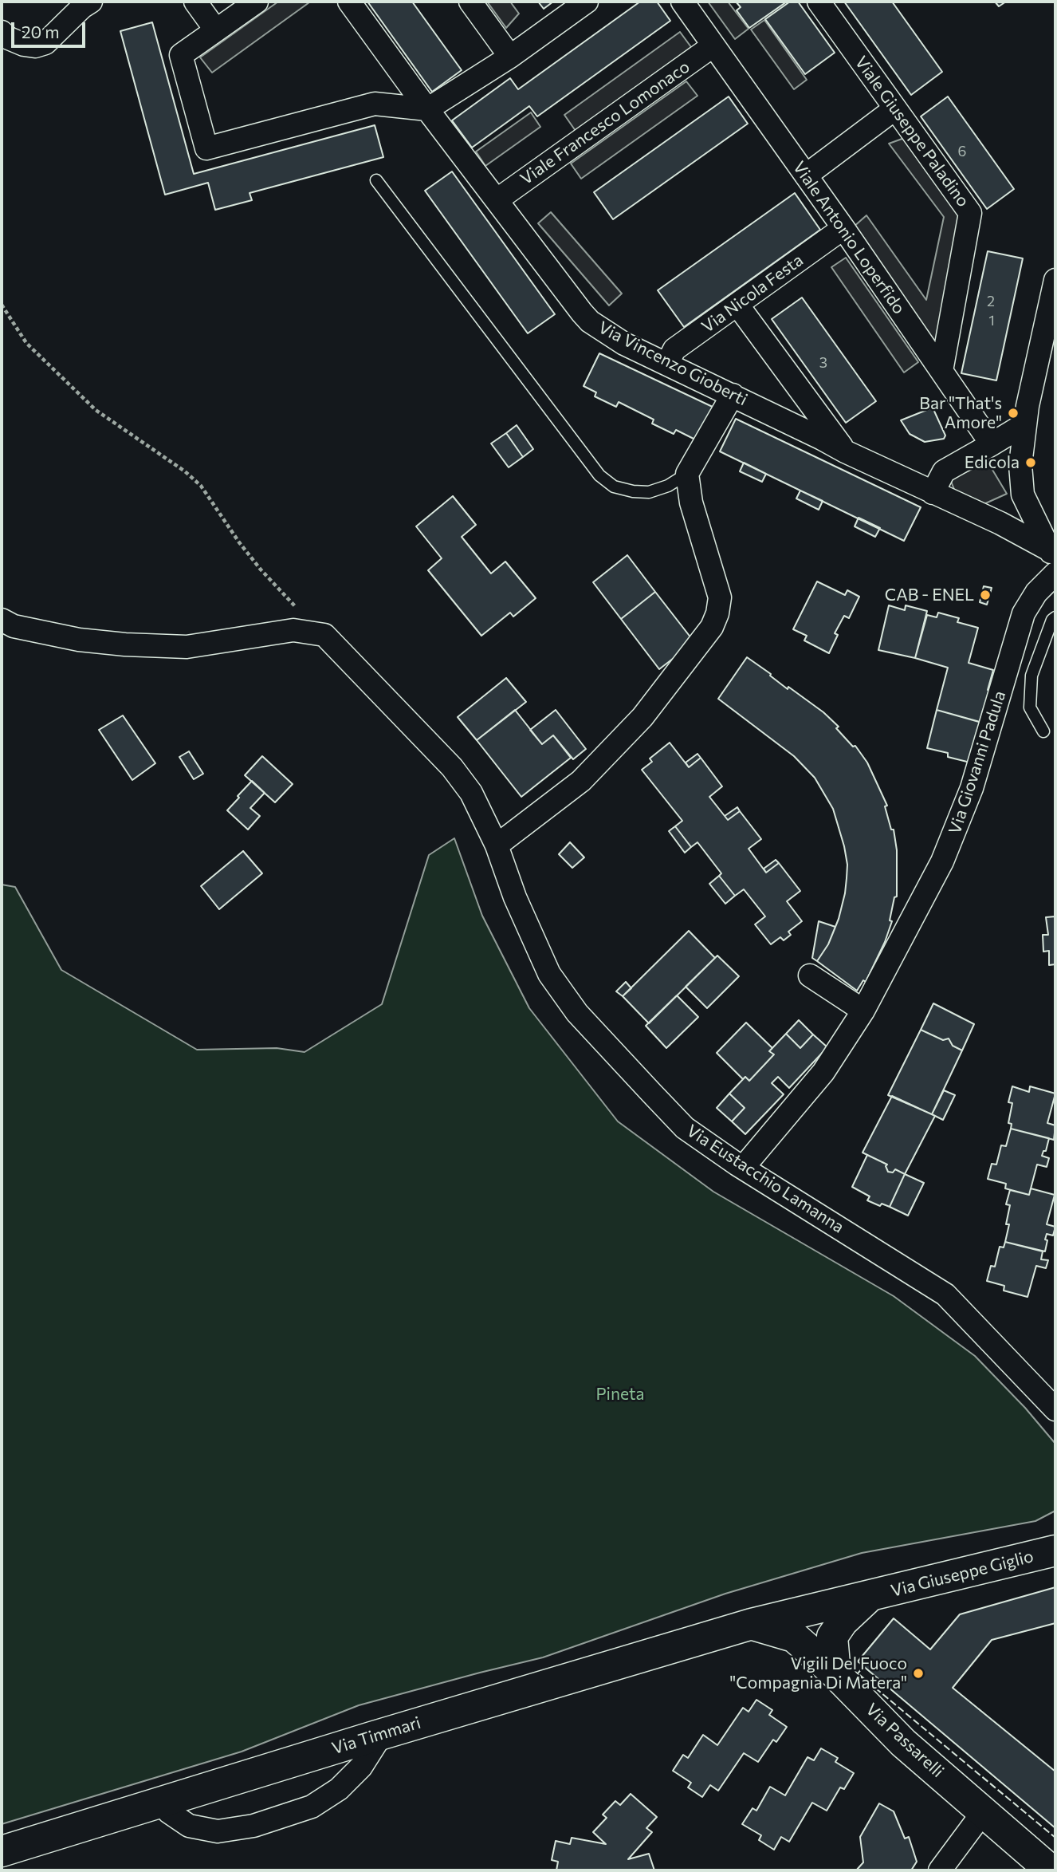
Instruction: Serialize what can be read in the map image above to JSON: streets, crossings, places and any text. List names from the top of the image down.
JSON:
{
  "streets": {
    "main road": ["Via Giuseppe Giglio", "Via Timmari", "Via Passarelli"],
    "street": [
      "Viale Francesco Lomonaco",
      "Viale Giuseppe Paladino",
      "Viale Antonio Loperfido",
      "Via Nicola Festa",
      "Via Vincenzo Gioberti",
      "Via Giovanni Padula",
      "Via Eustacchio Lamanna"
    ]
  },
  "crossings": [
    ["Viale Francesco Lomonaco", "Viale Antonio Loperfido"],
    ["Viale Francesco Lomonaco", "Via Vincenzo Gioberti"],
    ["Viale Giuseppe Paladino", "Viale Antonio Loperfido"],
    ["Viale Antonio Loperfido", "Via Nicola Festa"],
    ["Via Nicola Festa", "Via Vincenzo Gioberti"],
    ["Via Giovanni Padula", "Via Eustacchio Lamanna"],
    ["Via Giuseppe Giglio", "Via Timmari"],
    ["Via Giuseppe Giglio", "Via Passarelli"],
    ["Via Timmari", "Via Passarelli"]
  ],
  "parks": ["Pineta"],
  "places": [
    "Bar \"That's Amore\"",
    "Edicola",
    "CAB - ENEL",
    "Vigili Del Fuoco \"Compagnia Di Matera\""
  ],
  "house_numbers": [
    "6",
    "2",
    "1",
    "3"
  ],
  "scale_bar": "20 m"
}
